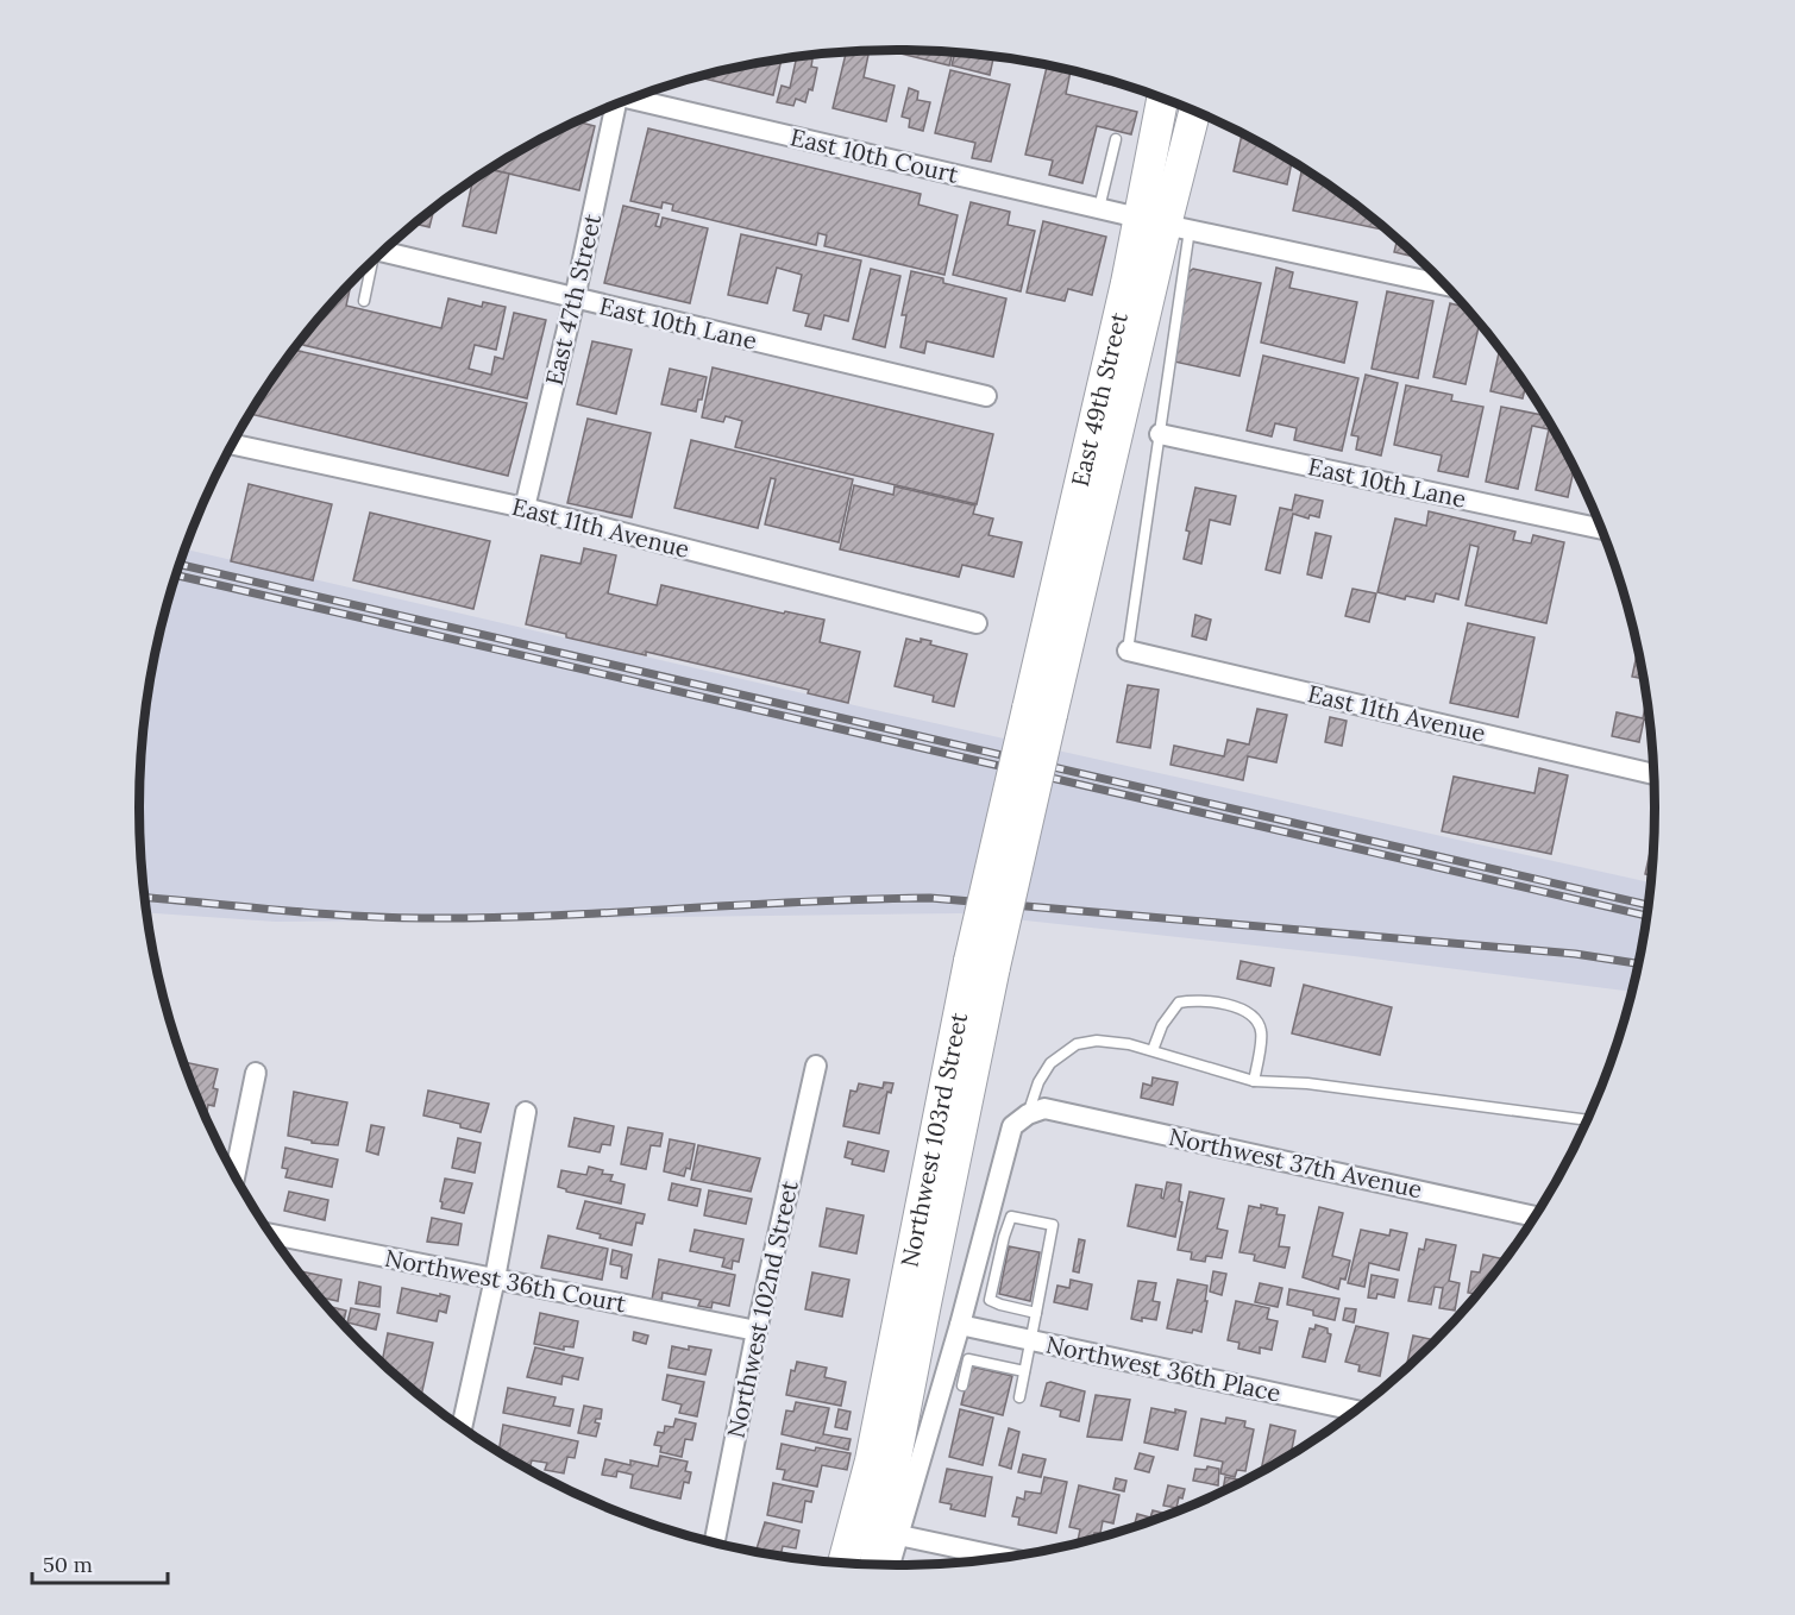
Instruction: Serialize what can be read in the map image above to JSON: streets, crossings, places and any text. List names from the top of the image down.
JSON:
{
  "streets": {
    "main road": ["East 49th Street", "Northwest 103rd Street"],
    "street": [
      "East 10th Court",
      "East 47th Street",
      "East 10th Lane",
      "East 11th Avenue",
      "Northwest 37th Avenue",
      "Northwest 36th Court",
      "Northwest 102nd Street",
      "Northwest 36th Place"
    ]
  },
  "crossings": [
    ["East 10th Court", "East 49th Street"],
    ["East 47th Street", "East 10th Lane"],
    ["East 47th Street", "East 11th Avenue"],
    ["East 49th Street", "Northwest 103rd Street"],
    ["Northwest 36th Court", "Northwest 102nd Street"]
  ],
  "scale_bar": "50 m"
}
